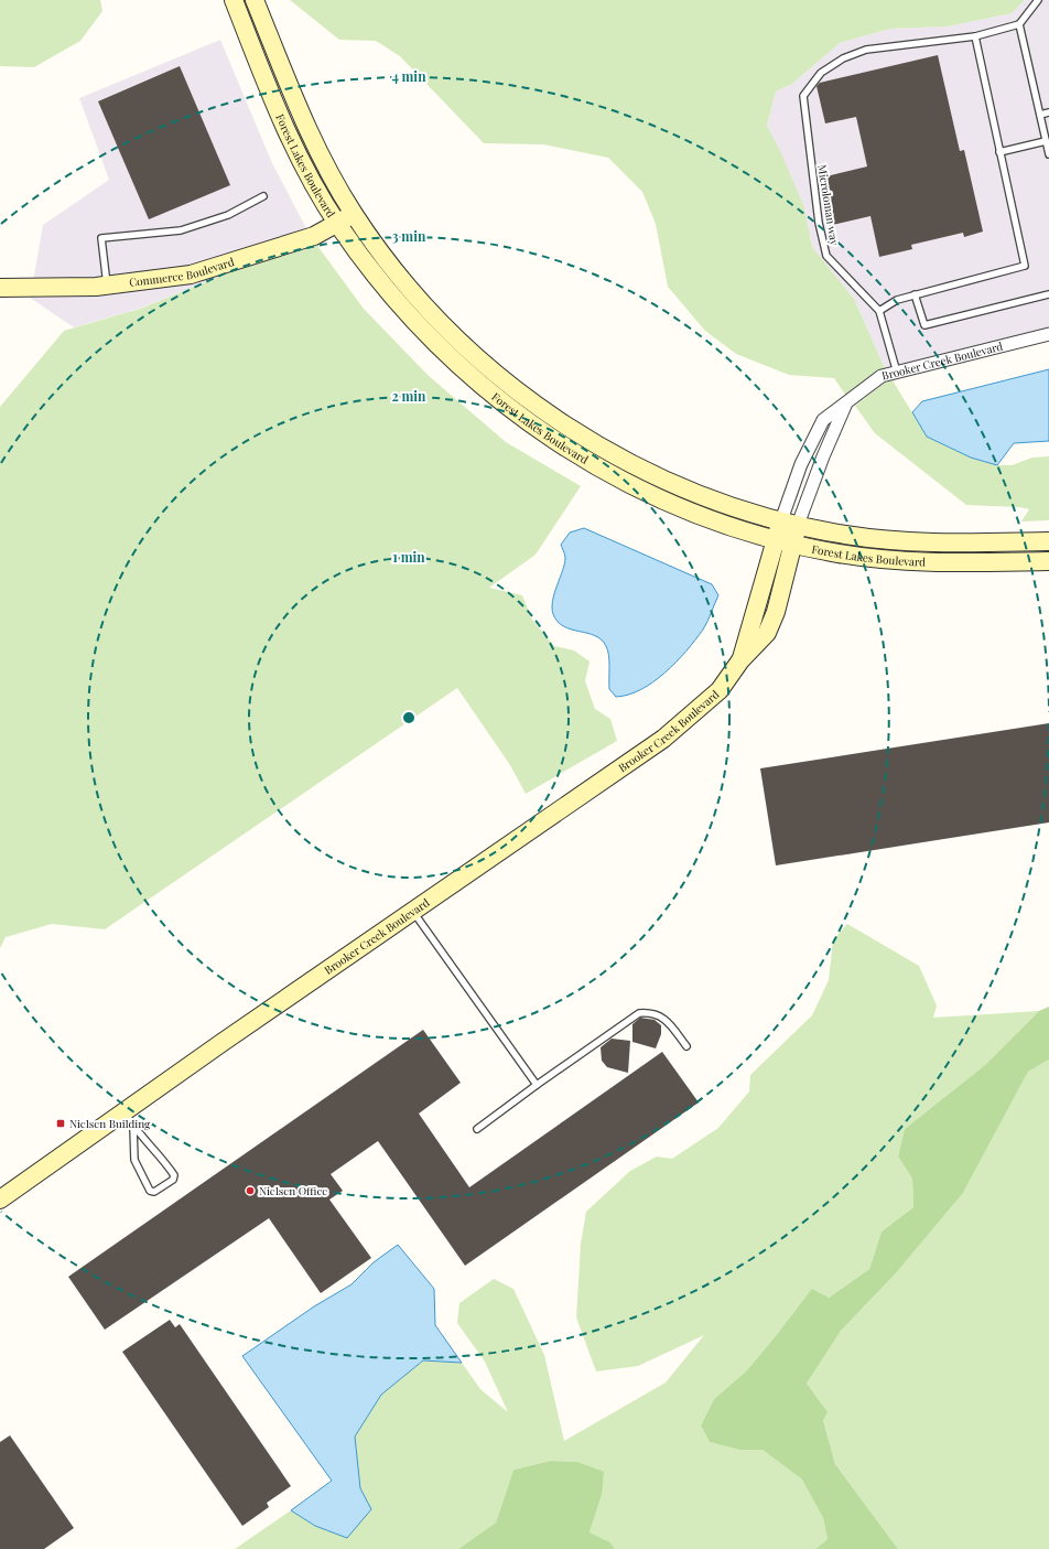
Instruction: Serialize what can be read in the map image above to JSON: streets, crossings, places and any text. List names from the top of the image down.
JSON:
{
  "streets": {
    "main road": ["Forest Lakes Boulevard", "Commerce Boulevard", "Brooker Creek Boulevard"],
    "lane": ["Microloman way"]
  },
  "crossings": [
    ["Forest Lakes Boulevard", "Commerce Boulevard"],
    ["Forest Lakes Boulevard", "Brooker Creek Boulevard"],
    ["Microloman way", "Brooker Creek Boulevard"]
  ],
  "places": {
    "transit": ["Nielsen Building"],
    "other": ["Nielsen Office"]
  },
  "rings": [
    "4 min",
    "3 min",
    "2 min",
    "1 min"
  ]
}
